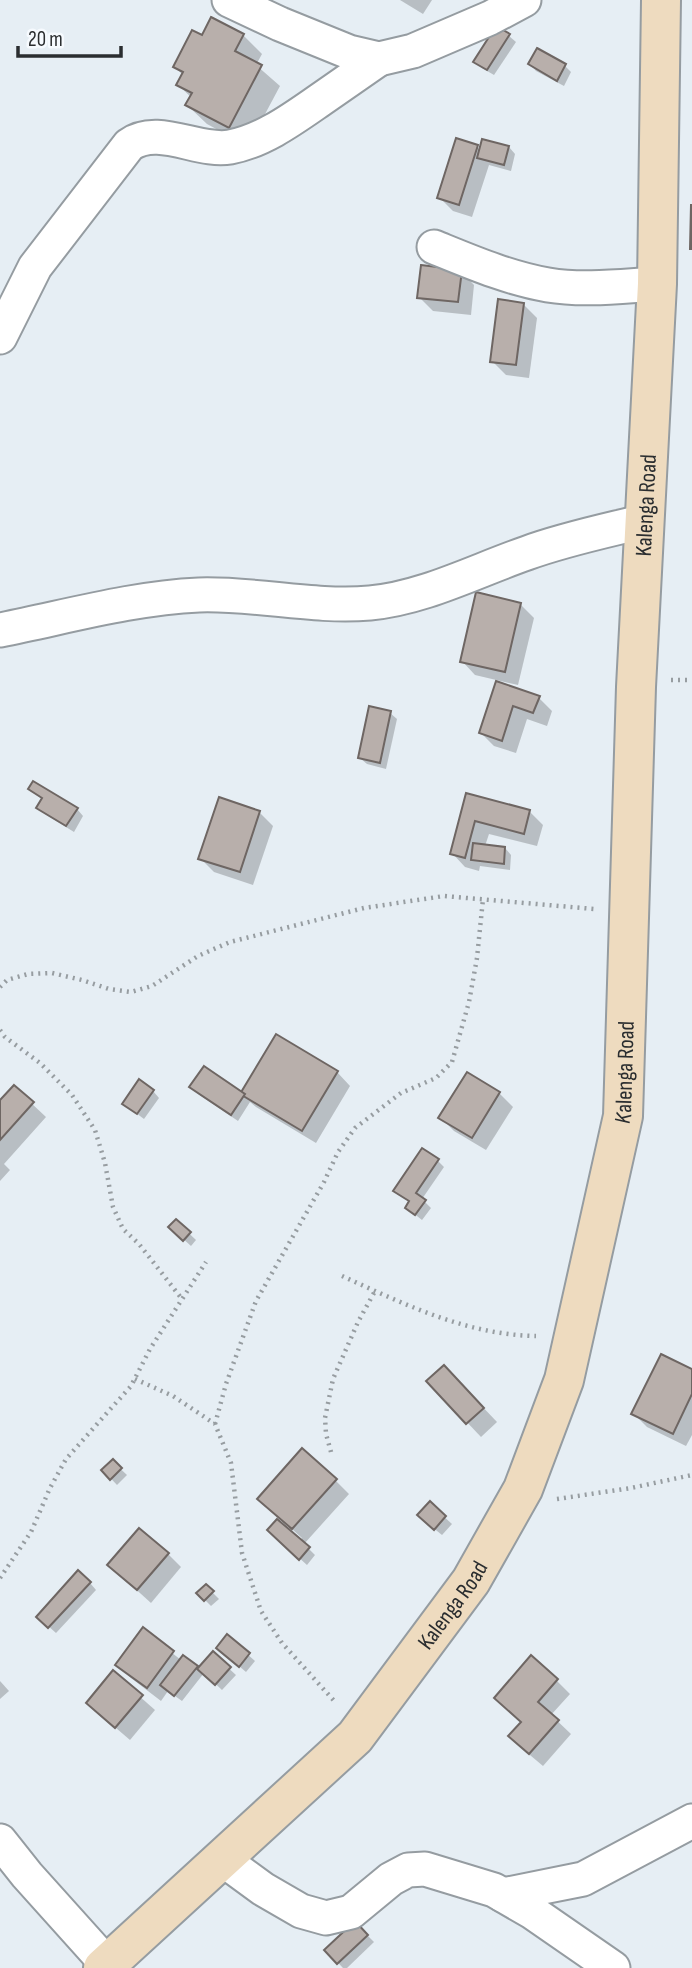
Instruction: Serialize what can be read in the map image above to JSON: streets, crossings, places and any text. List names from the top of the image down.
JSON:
{
  "streets": {
    "main road": ["Kalenga Road"]
  },
  "scale_bar": "20 m"
}
